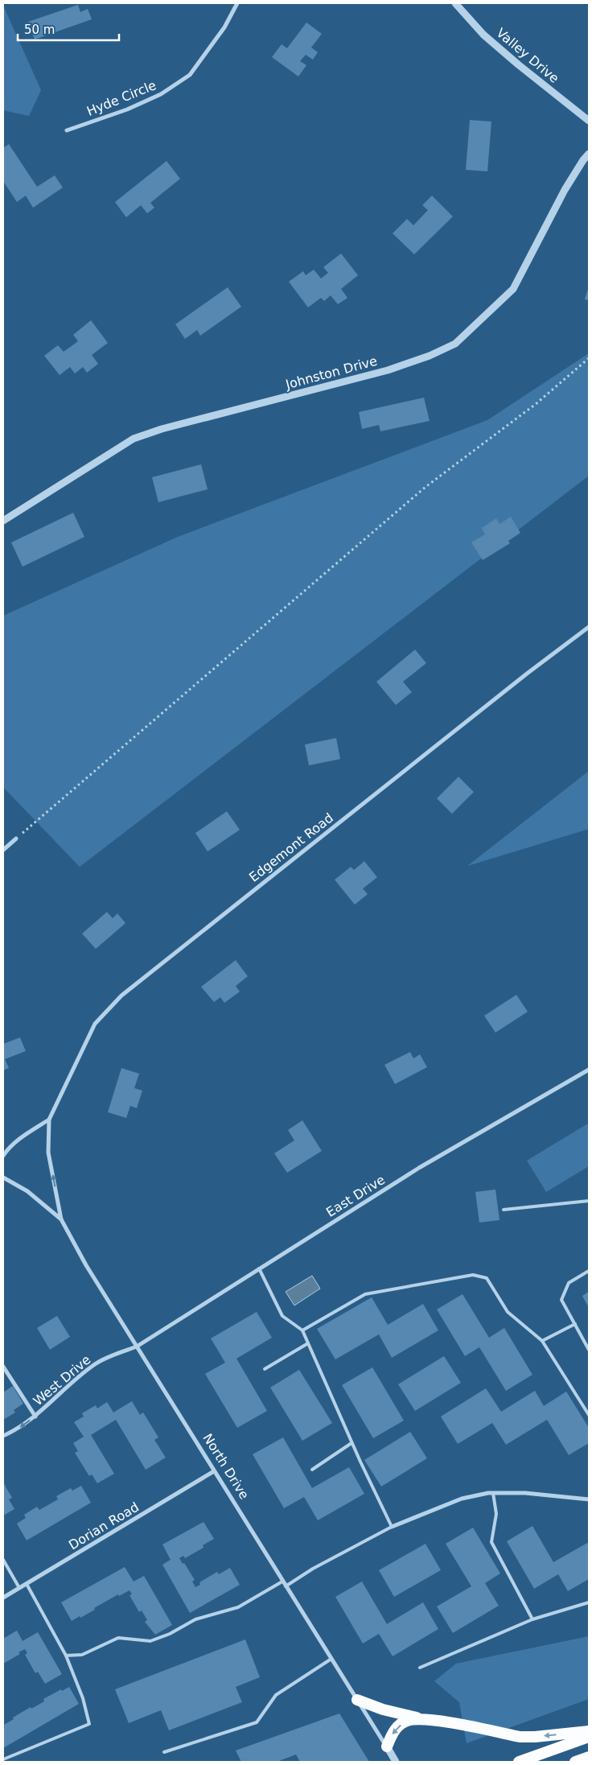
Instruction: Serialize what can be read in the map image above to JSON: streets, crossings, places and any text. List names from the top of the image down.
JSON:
{
  "streets": {
    "street": [
      "Valley Drive",
      "Hyde Circle",
      "Johnston Drive",
      "Edgemont Road",
      "East Drive",
      "West Drive",
      "North Drive",
      "Dorian Road"
    ]
  },
  "crossings": [
    ["Edgemont Road", "North Drive"],
    ["East Drive", "West Drive"],
    ["East Drive", "North Drive"],
    ["West Drive", "North Drive"],
    ["North Drive", "Dorian Road"]
  ],
  "scale_bar": "50 m"
}
